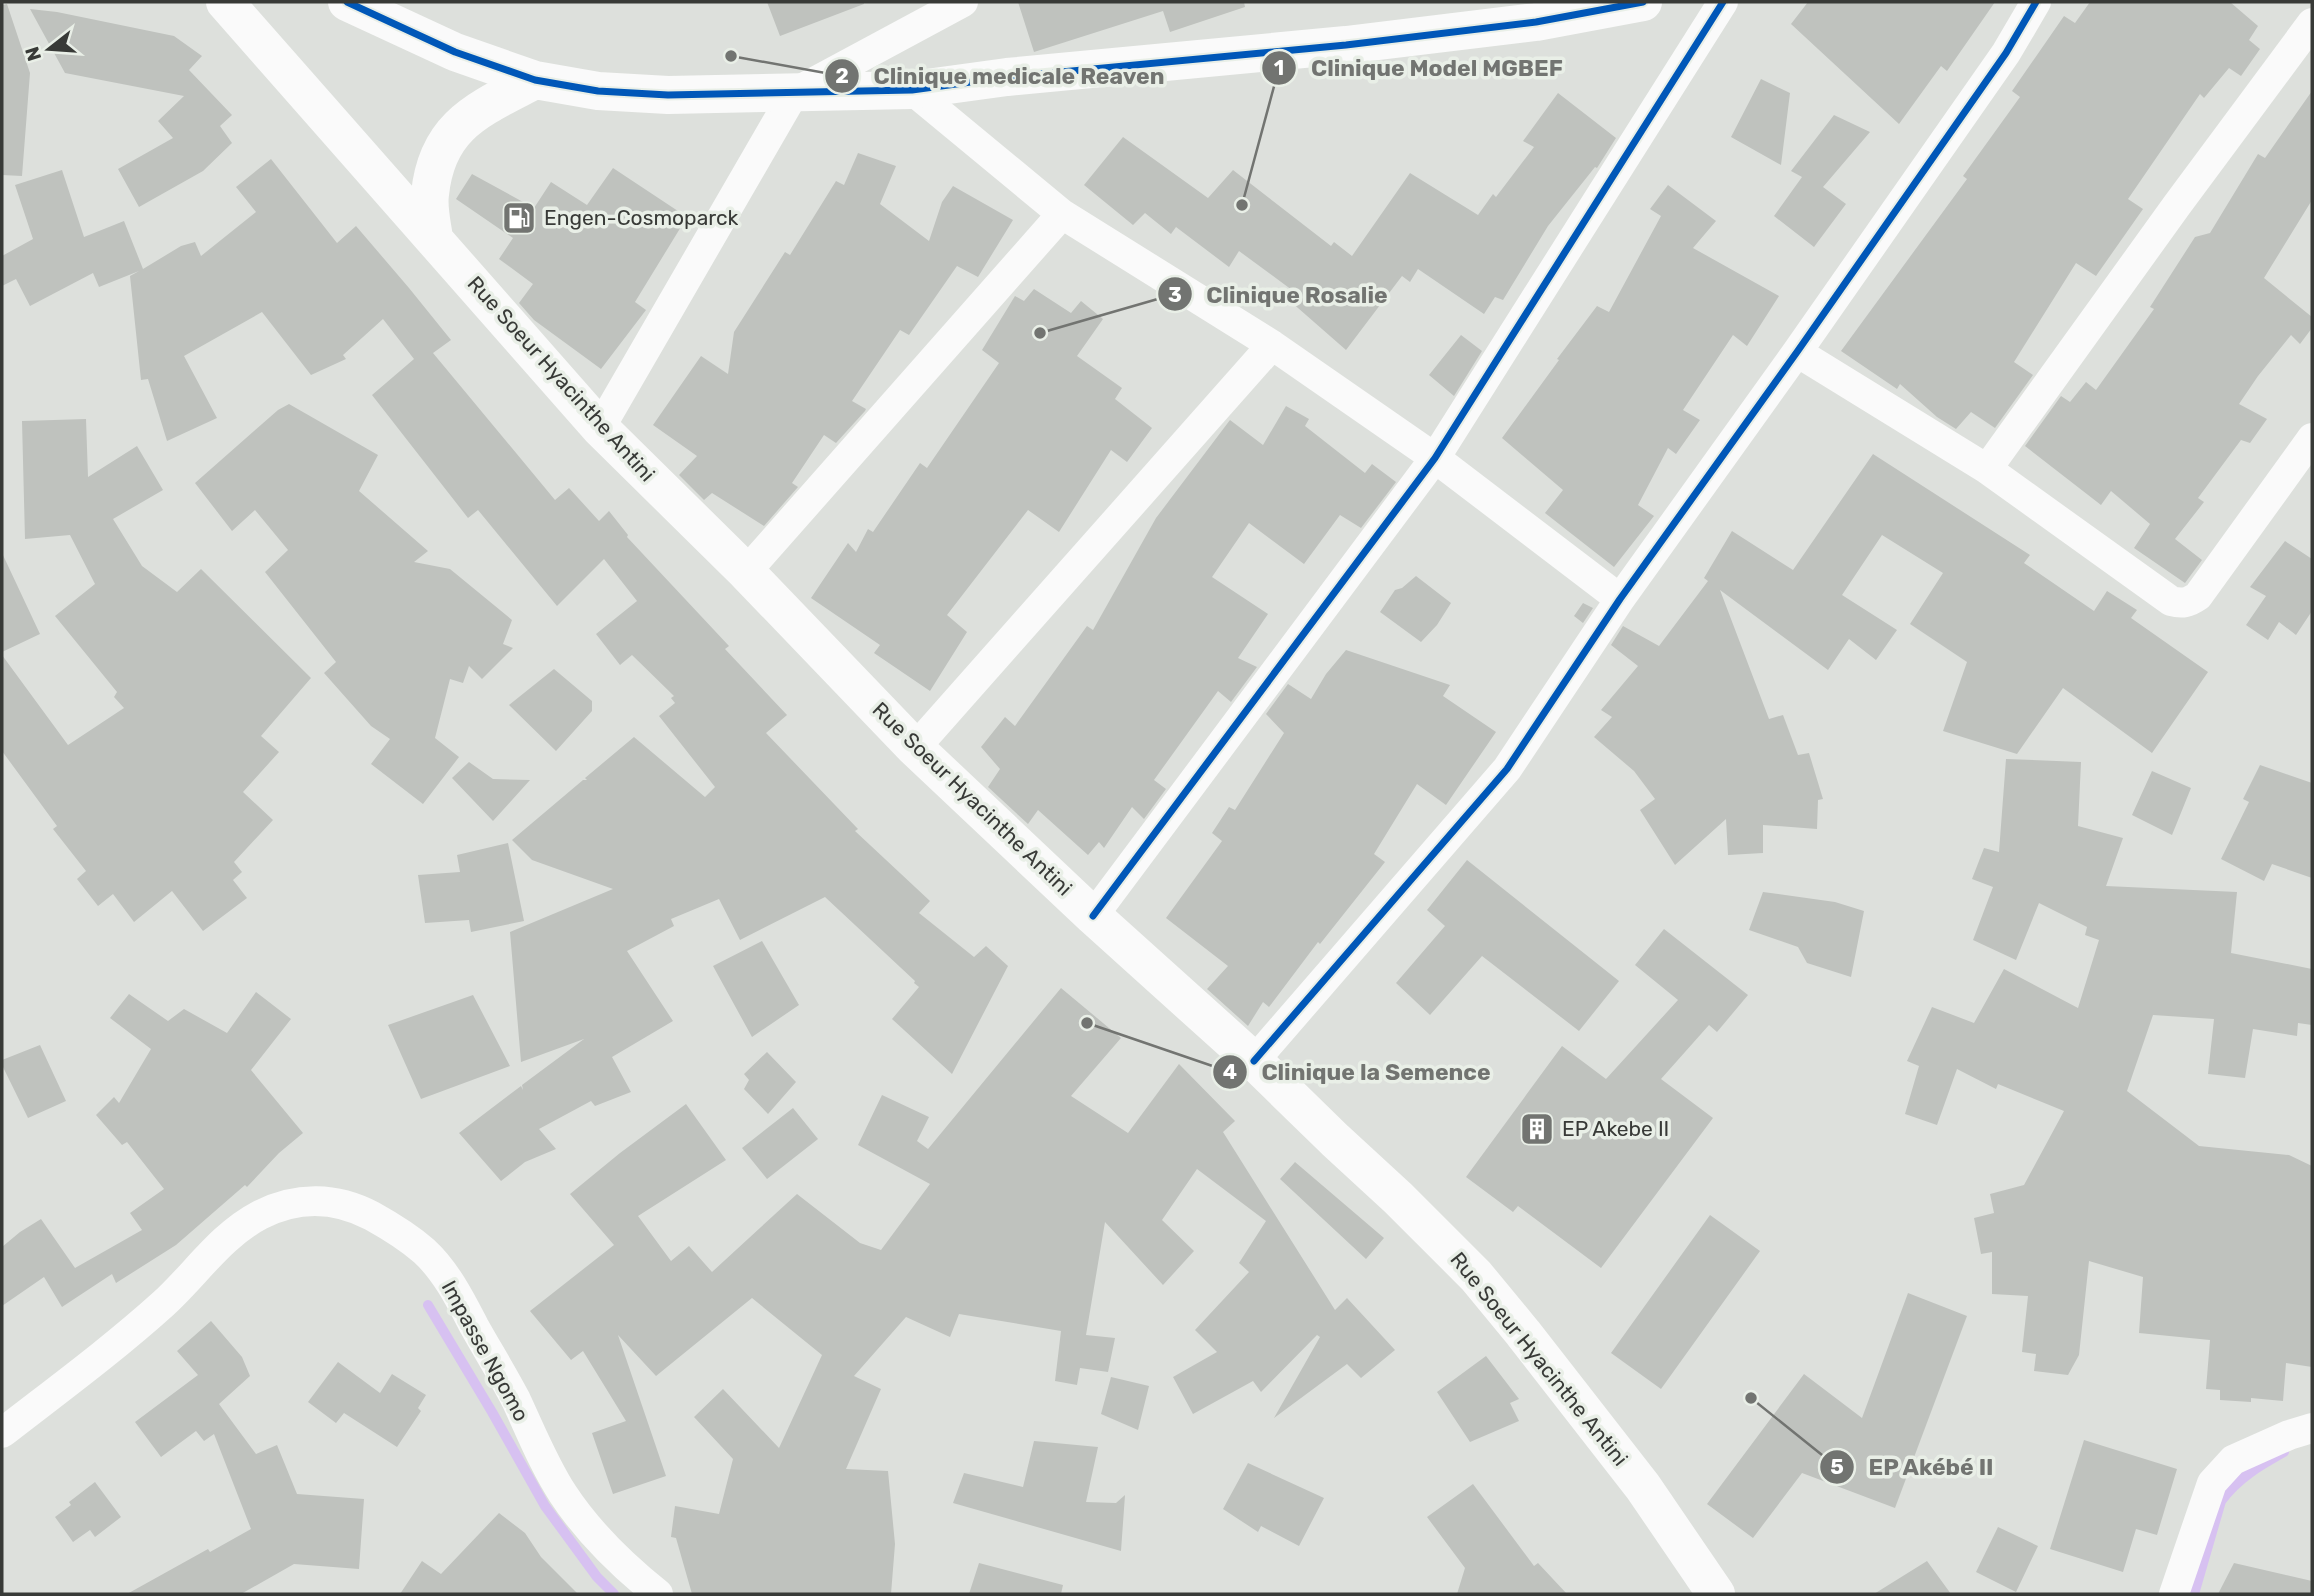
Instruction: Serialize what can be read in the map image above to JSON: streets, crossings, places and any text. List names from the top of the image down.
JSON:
{
  "streets": {
    "main road": ["Rue Soeur Hyacinthe Antini"],
    "street": ["Impasse Ngomo"]
  },
  "places": {
    "other": [
      "Clinique medicale Reaven",
      "Clinique Model MGBEF",
      "Clinique Rosalie",
      "Clinique la Semence",
      "EP Akébé II"
    ],
    "fuel station": ["Engen-Cosmoparck"],
    "building": ["EP Akebe II"]
  },
  "north": "left"
}
